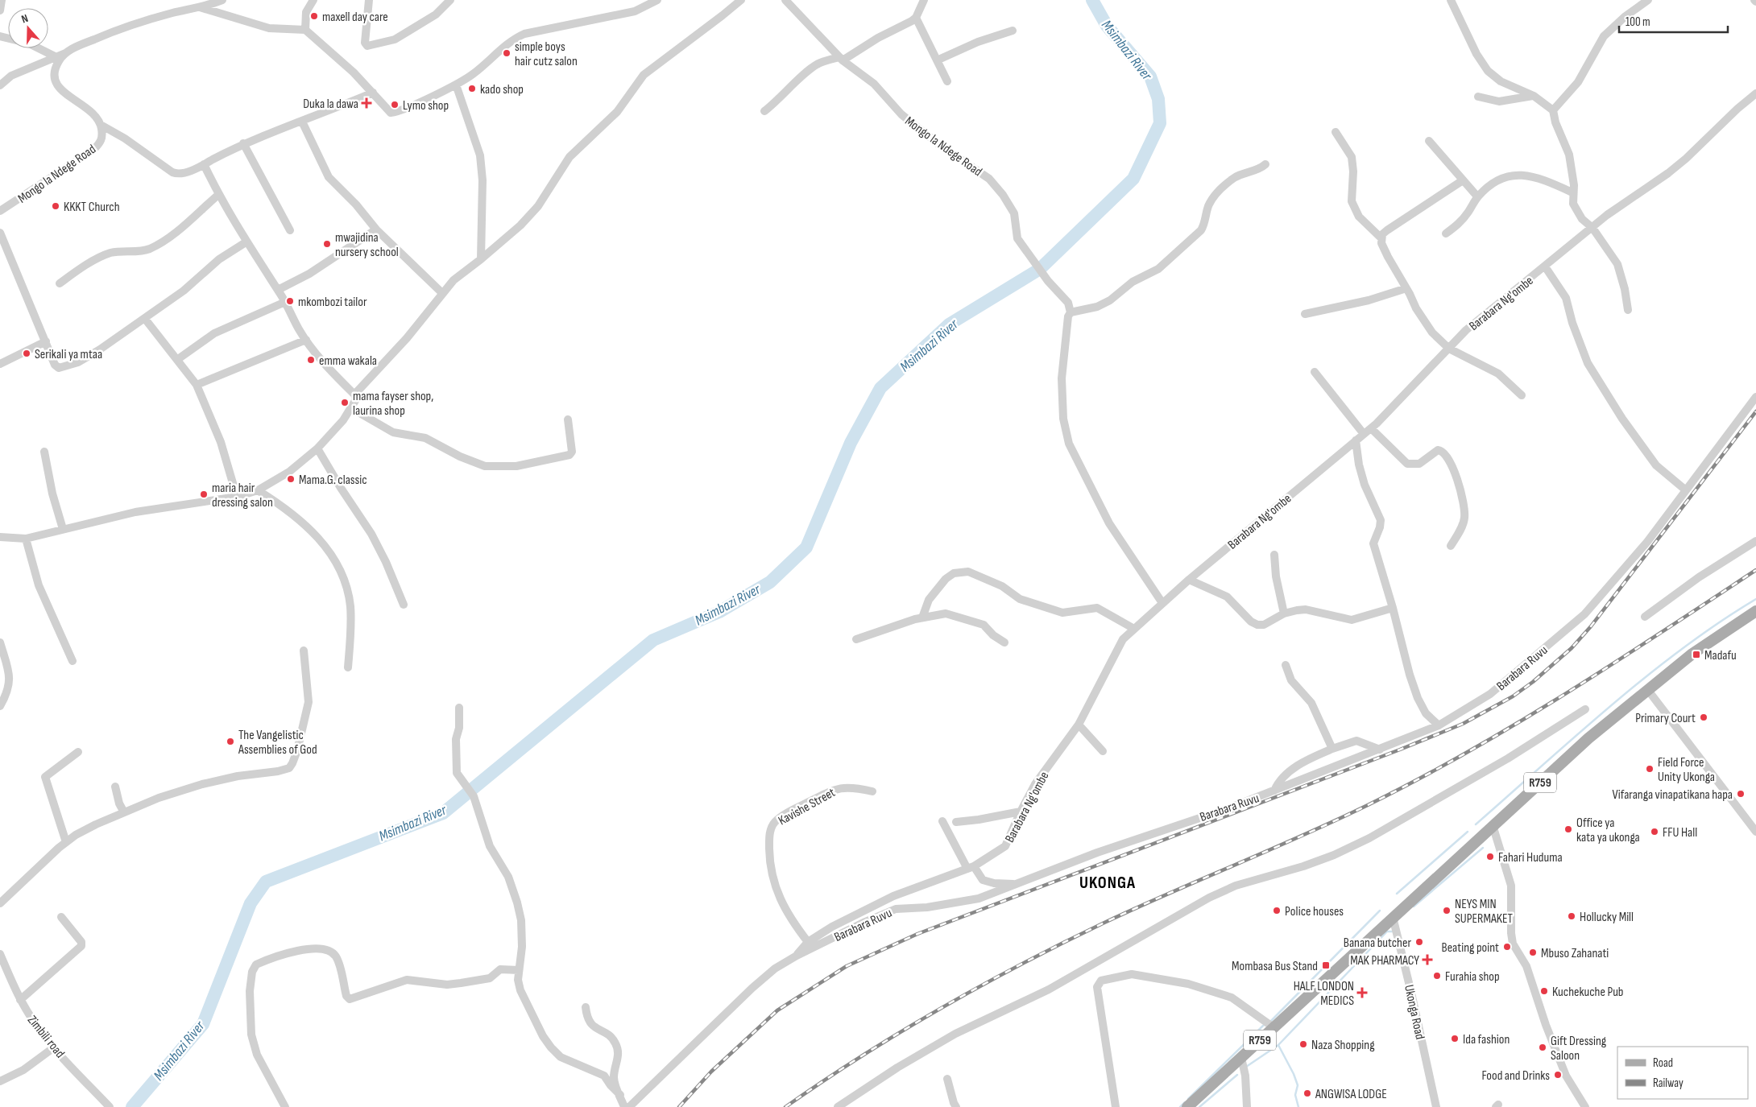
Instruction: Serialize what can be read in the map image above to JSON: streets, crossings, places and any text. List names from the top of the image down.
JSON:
{
  "streets": {
    "main road": ["R759"],
    "street": [
      "Mongo la Ndege Road",
      "Barabara Ng'ombe",
      "Barabara Ruvu",
      "Kavishe Street",
      "Ukonga Road",
      "Zimbili road"
    ]
  },
  "crossings": [
    ["Barabara Ng'ombe", "Barabara Ruvu"],
    ["Barabara Ng'ombe", "Kavishe Street"],
    ["R759", "Ukonga Road"]
  ],
  "districts": ["UKONGA"],
  "water": ["Msimbazi River"],
  "places": {
    "other": [
      "maxell day care",
      "simple boys hair cutz salon",
      "kado shop",
      "Lymo shop",
      "KKKT Church",
      "mwajidina nursery school",
      "mkombozi tailor",
      "Serikali ya mtaa",
      "emma wakala",
      "mama fayser shop, laurina shop",
      "Mama.G. classic",
      "maria hair dressing salon",
      "Primary Court",
      "The Vangelistic Assemblies of God",
      "Field Force Unity Ukonga",
      "Vifaranga vinapatikana hapa",
      "Office ya kata ya ukonga",
      "FFU Hall",
      "Fahari Huduma",
      "Police houses",
      "NEYS MIN SUPERMAKET",
      "Hollucky Mill",
      "Banana butcher",
      "Beating point",
      "Mbuso Zahanati",
      "Furahia shop",
      "Kuchekuche Pub",
      "Ida fashion",
      "Naza Shopping",
      "Gift Dressing Saloon",
      "Food and Drinks",
      "ANGWISA LODGE"
    ],
    "health": ["Duka la dawa", "MAK PHARMACY", "HALF LONDON MEDICS"],
    "transit": ["Madafu", "Mombasa Bus Stand"]
  },
  "legend": ["Road", "Railway"],
  "scale_bar": "100 m",
  "north": "top"
}
